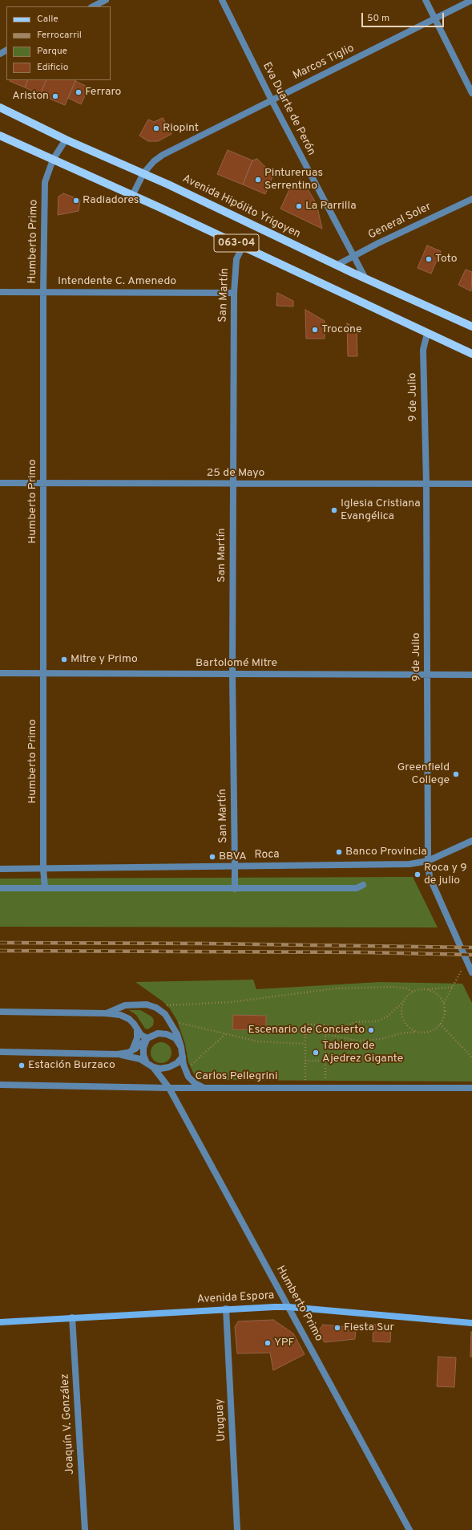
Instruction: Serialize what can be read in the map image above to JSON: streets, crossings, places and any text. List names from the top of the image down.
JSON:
{
  "streets": {
    "main road": ["Avenida Hipólito Yrigoyen", "063-04", "Avenida Espora"],
    "street": [
      "Marcos Tiglio",
      "Eva Duarte de Perón",
      "General Soler",
      "Humberto Primo",
      "Intendente C. Amenedo",
      "San Martín",
      "9 de Julio",
      "25 de Mayo",
      "Bartolomé Mitre",
      "Roca",
      "Carlos Pellegrini",
      "Uruguay",
      "Joaquín V. González"
    ]
  },
  "crossings": [
    ["Marcos Tiglio", "Eva Duarte de Perón"],
    ["Marcos Tiglio", "Avenida Hipólito Yrigoyen"],
    ["Marcos Tiglio", "063-04"],
    ["Eva Duarte de Perón", "Avenida Hipólito Yrigoyen"],
    ["Eva Duarte de Perón", "General Soler"],
    ["Avenida Hipólito Yrigoyen", "General Soler"],
    ["Avenida Hipólito Yrigoyen", "Humberto Primo"],
    ["Humberto Primo", "063-04"],
    ["Humberto Primo", "Intendente C. Amenedo"],
    ["Humberto Primo", "25 de Mayo"],
    ["Humberto Primo", "Bartolomé Mitre"],
    ["Humberto Primo", "Roca"],
    ["Humberto Primo", "Carlos Pellegrini"],
    ["Humberto Primo", "Avenida Espora"],
    ["063-04", "San Martín"],
    ["063-04", "9 de Julio"],
    ["Intendente C. Amenedo", "San Martín"],
    ["San Martín", "25 de Mayo"],
    ["San Martín", "Bartolomé Mitre"],
    ["San Martín", "Roca"],
    ["9 de Julio", "25 de Mayo"],
    ["9 de Julio", "Bartolomé Mitre"],
    ["9 de Julio", "Roca"],
    ["Avenida Espora", "Uruguay"],
    ["Avenida Espora", "Joaquín V. González"]
  ],
  "places": [
    "Ferraro",
    "Ariston",
    "Riopint",
    "Pintureruas Serrentino",
    "Radiadores",
    "La Parrilla",
    "Toto",
    "Trocone",
    "Iglesia Cristiana Evangélica",
    "Mitre y Primo",
    "Greenfield College",
    "Banco Provincia",
    "BBVA",
    "Roca y 9 de julio",
    "Escenario de Concierto",
    "Tablero de Ajedrez Gigante",
    "Estación Burzaco",
    "Fiesta Sur",
    "YPF"
  ],
  "legend": [
    "Calle",
    "Ferrocarril",
    "Parque",
    "Edificio"
  ],
  "scale_bar": "50 m"
}
